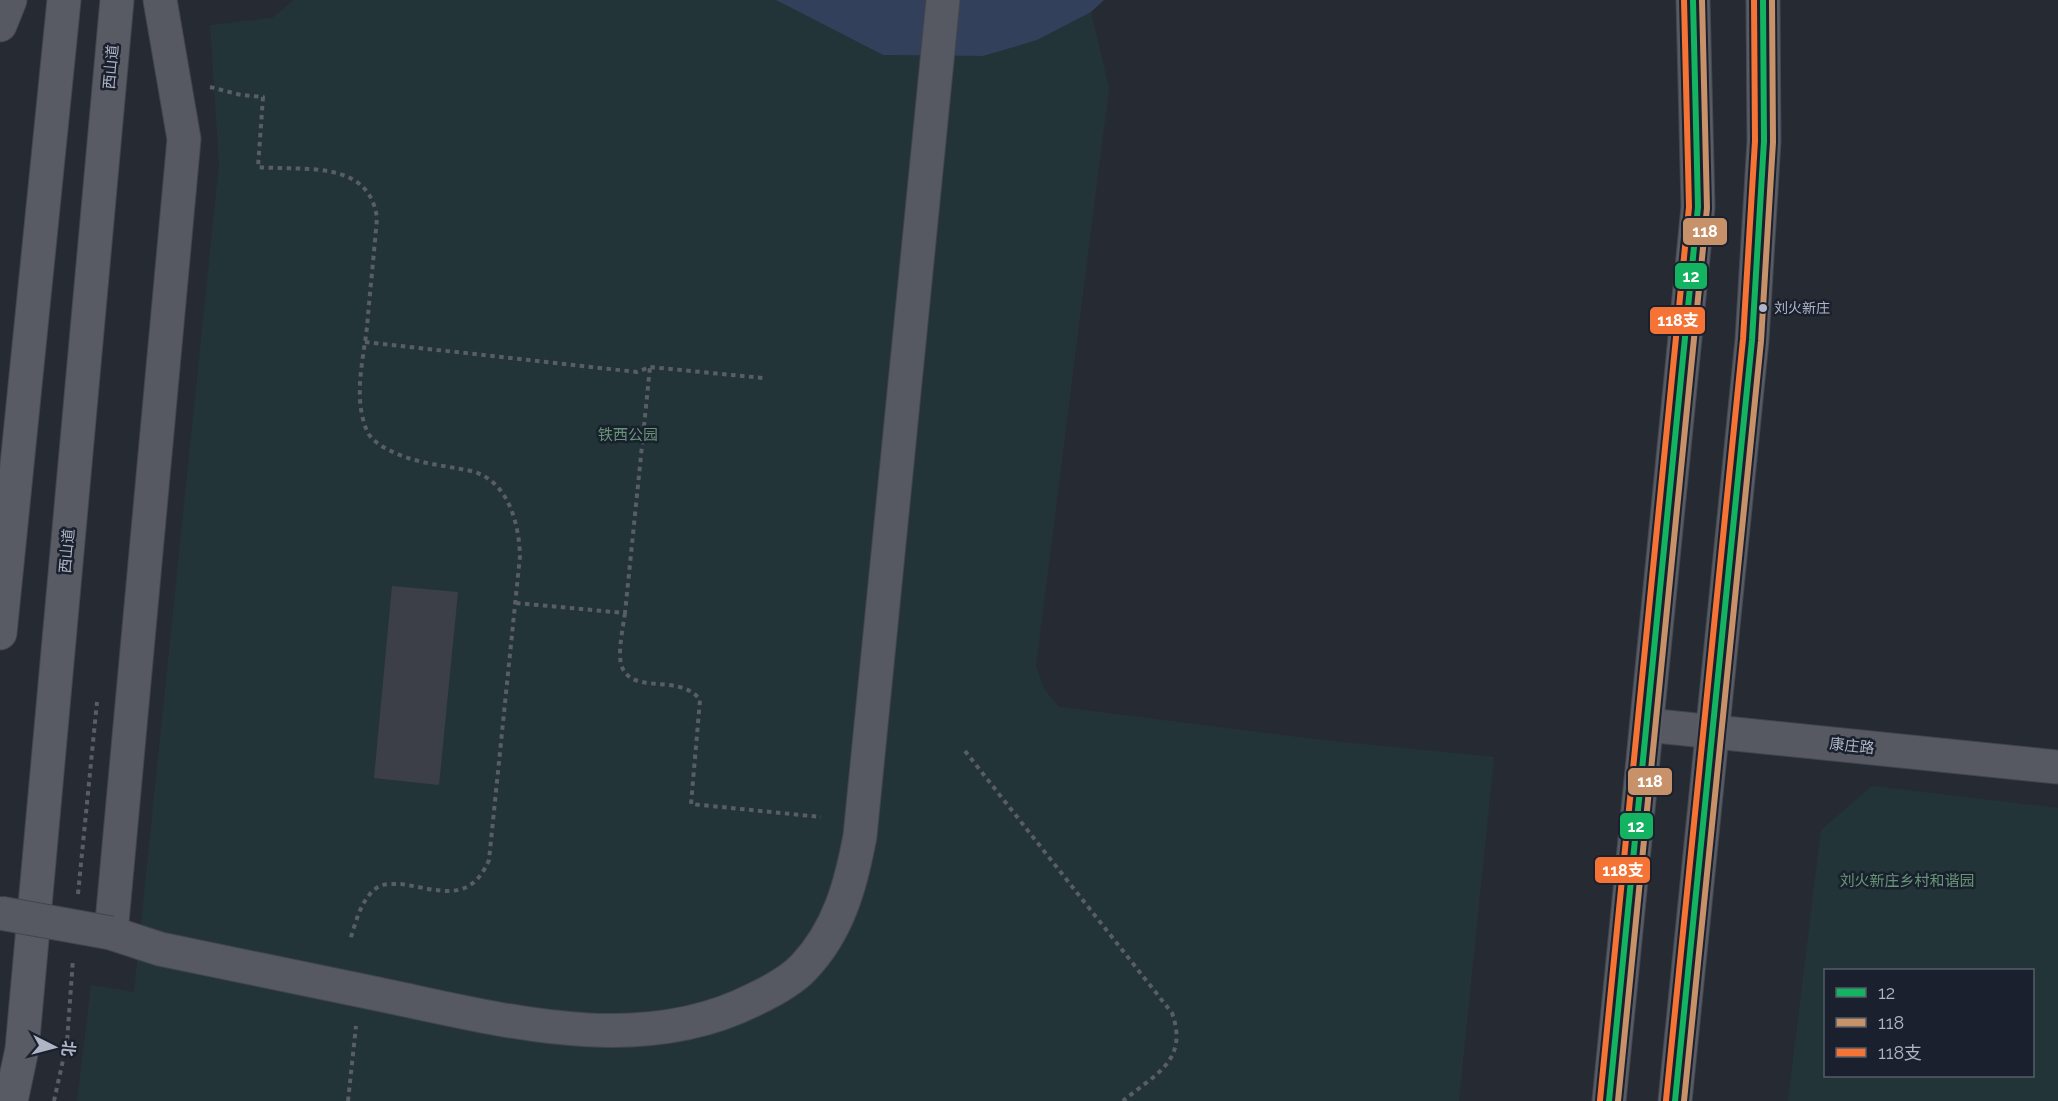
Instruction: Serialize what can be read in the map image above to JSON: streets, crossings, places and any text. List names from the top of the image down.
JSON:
{
  "streets": {
    "main road": ["西山道"],
    "street": ["康庄路"]
  },
  "parks": ["铁西公园", "刘火新庄乡村和谐园"],
  "places": ["刘火新庄"],
  "lines": ["transit line 12", "transit line 118", "transit line 118支"],
  "legend": ["12", "118", "118支"],
  "north": "right"
}
